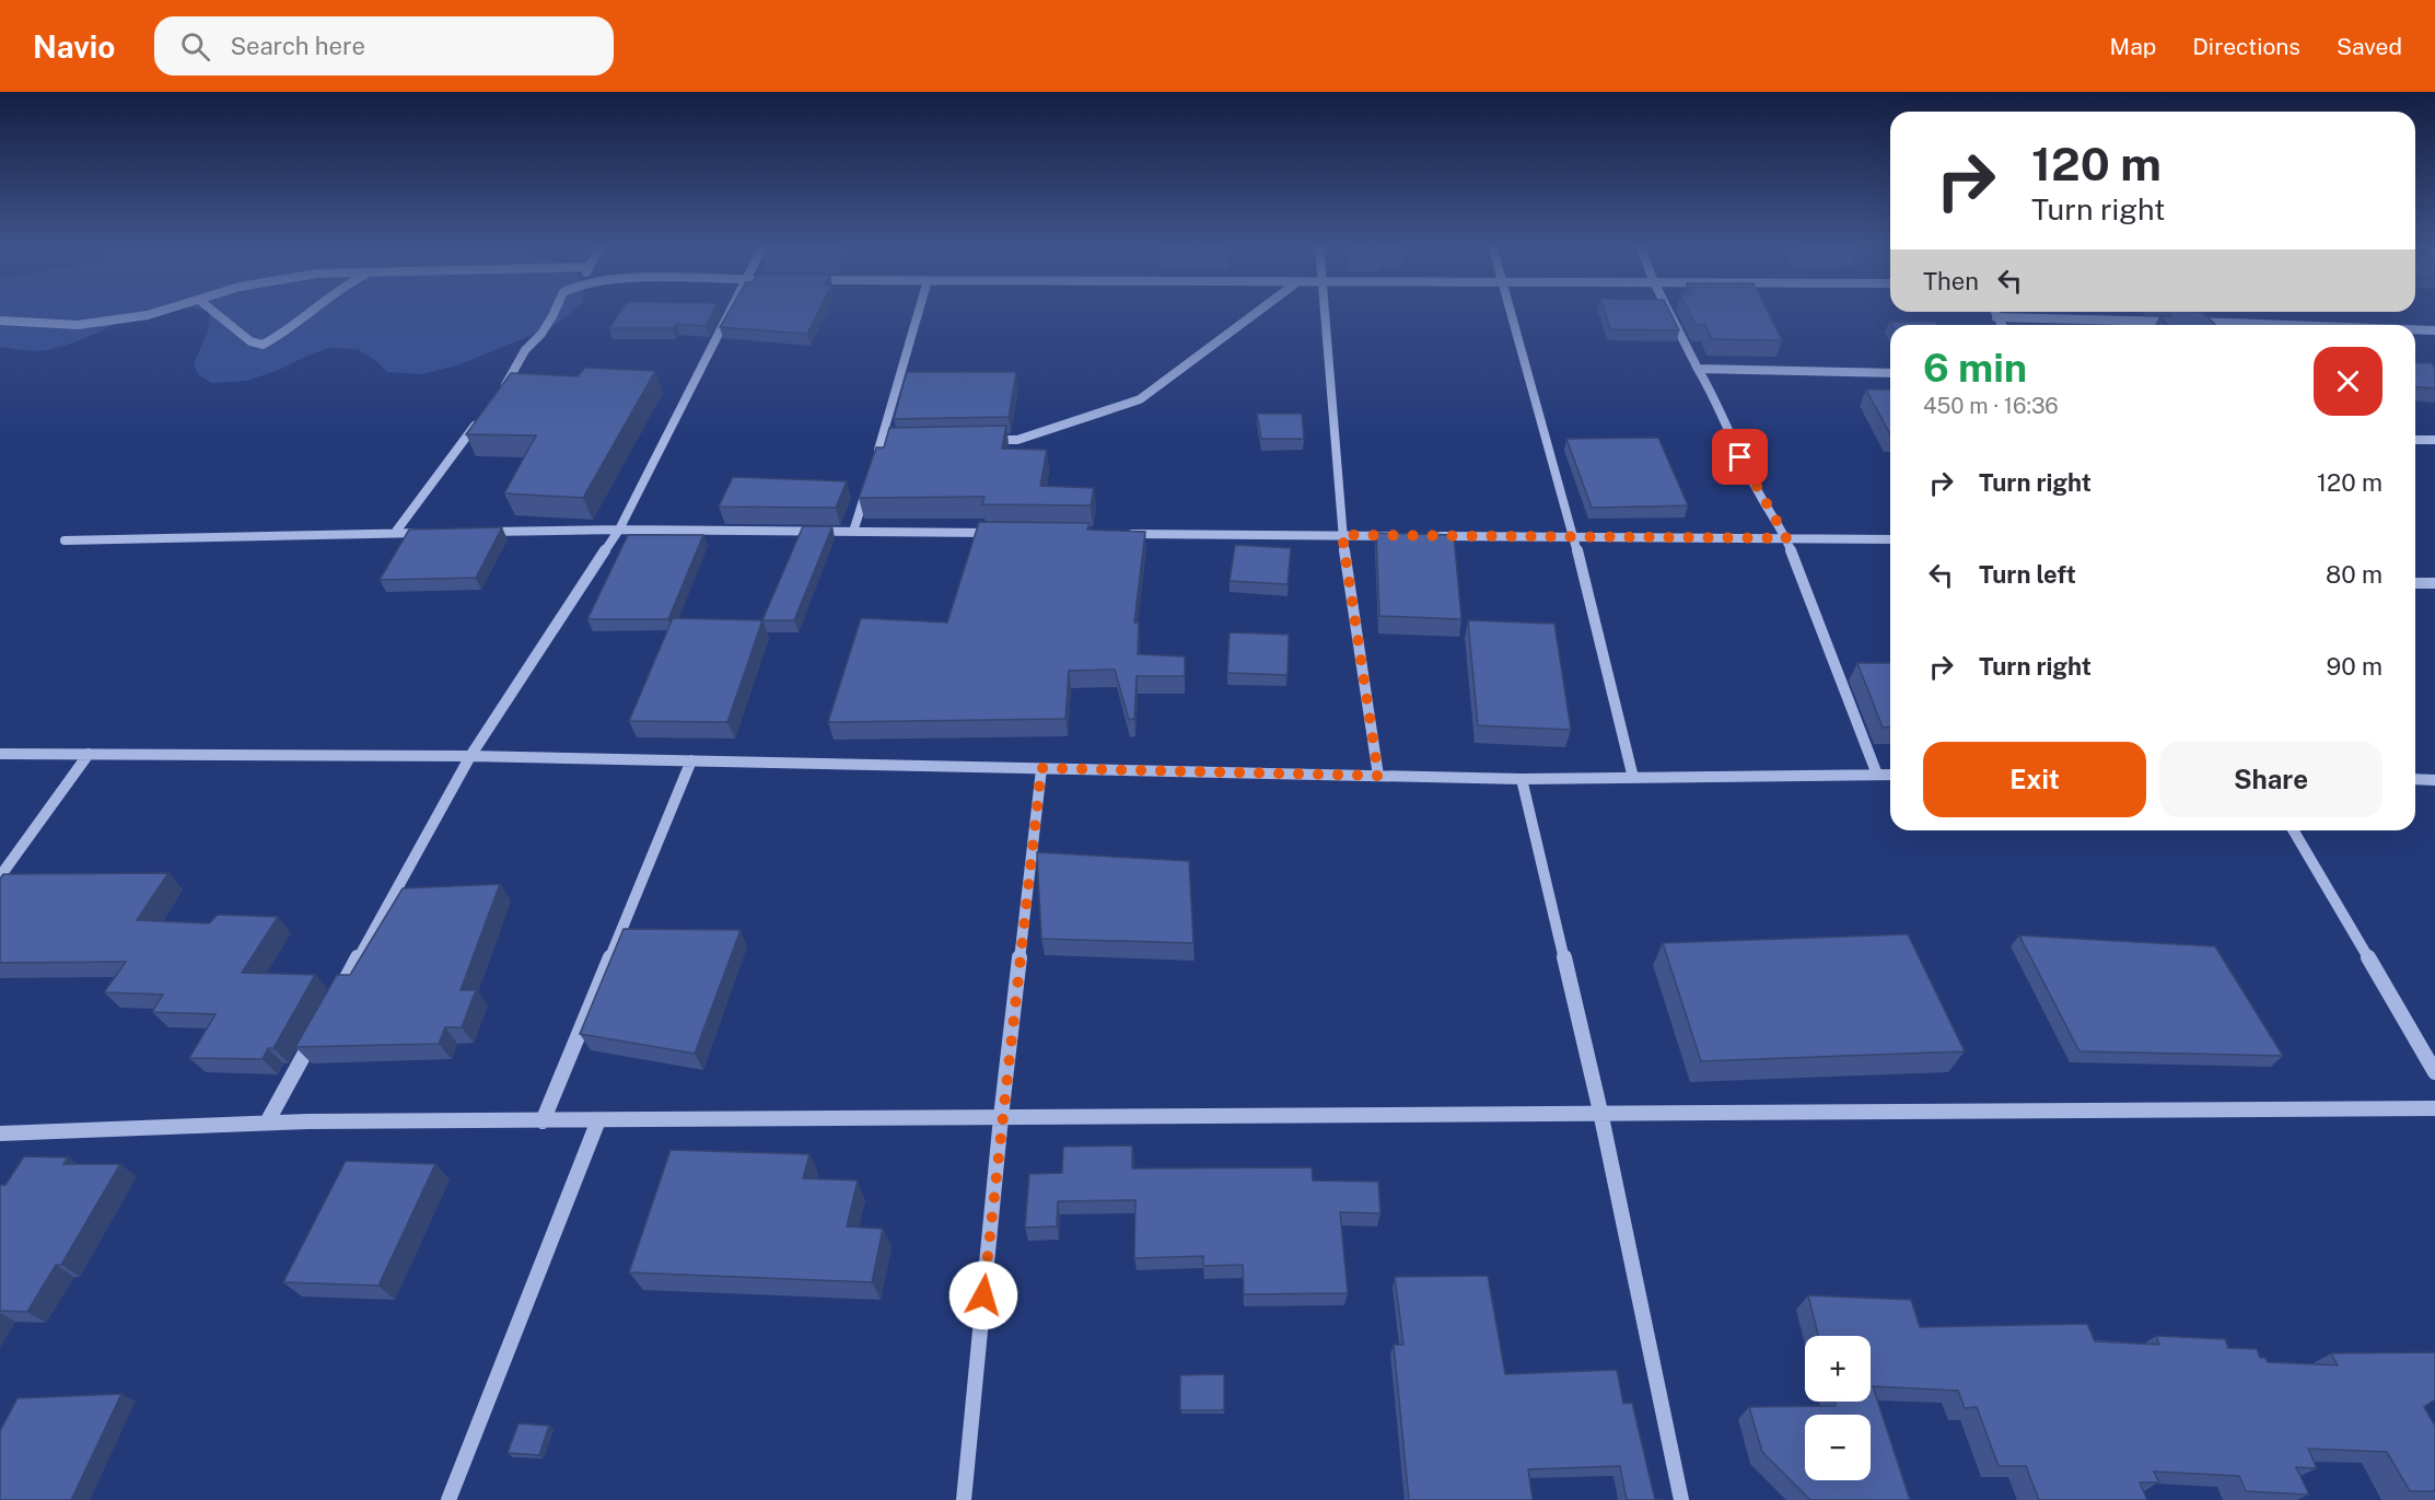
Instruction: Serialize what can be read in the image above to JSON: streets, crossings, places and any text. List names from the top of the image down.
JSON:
{
  "page": {
    "header": "Navio",
    "search": "Search here",
    "nav": ["Map", "Directions", "Saved"],
    "turn": ["120 m", "Turn right"],
    "then": "Then",
    "heading": ["6 min", "450 m · 16:36"],
    "list": [
      {
        "name": "Turn right",
        "value": "120 m"
      },
      {
        "name": "Turn left",
        "value": "80 m"
      },
      {
        "name": "Turn right",
        "value": "90 m"
      }
    ],
    "buttons": ["Exit", "Share"],
    "map_buttons": ["+", "−"]
  }
}
